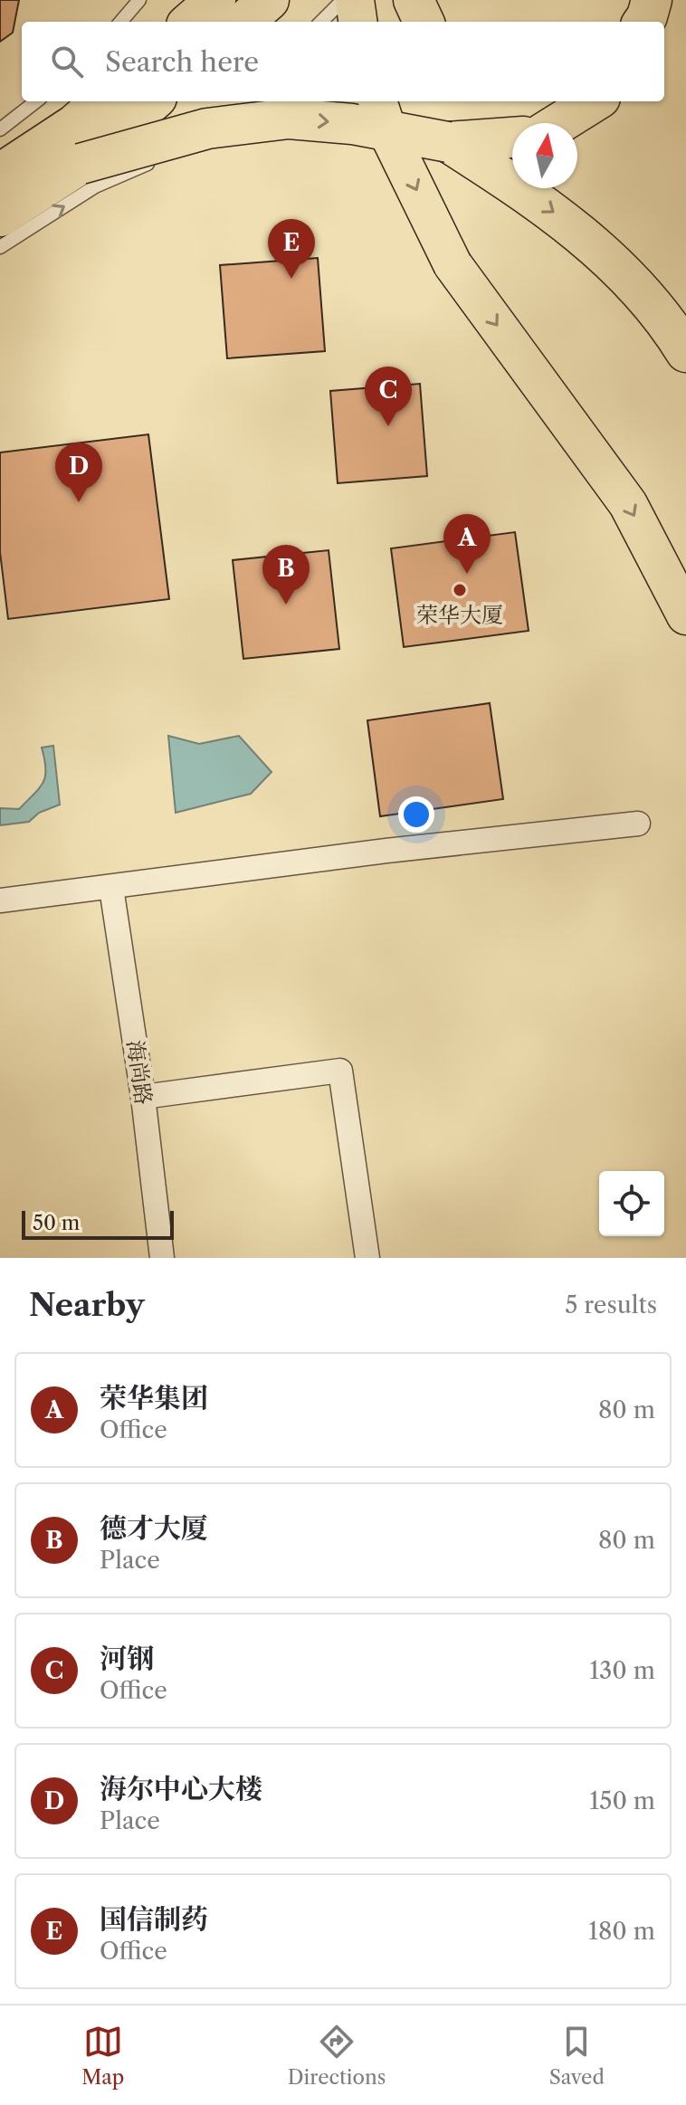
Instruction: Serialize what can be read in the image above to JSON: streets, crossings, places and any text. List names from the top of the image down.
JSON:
{
  "streets": {
    "street": ["海尚路"]
  },
  "places": ["荣华大厦"],
  "scale_bar": "50 m",
  "north": "top",
  "page": {
    "search": "Search here",
    "pins": [
      "E",
      "C",
      "D",
      "A",
      "B"
    ],
    "scale": "50 m",
    "heading": ["Nearby", "5 results"],
    "list": [
      {
        "mark": "A",
        "name": "荣华集团",
        "note": "Office",
        "value": "80 m"
      },
      {
        "mark": "B",
        "name": "德才大厦",
        "note": "Place",
        "value": "80 m"
      },
      {
        "mark": "C",
        "name": "河钢",
        "note": "Office",
        "value": "130 m"
      },
      {
        "mark": "D",
        "name": "海尔中心大楼",
        "note": "Place",
        "value": "150 m"
      },
      {
        "mark": "E",
        "name": "国信制药",
        "note": "Office",
        "value": "180 m"
      }
    ],
    "nav": ["Map", "Directions", "Saved"]
  }
}
